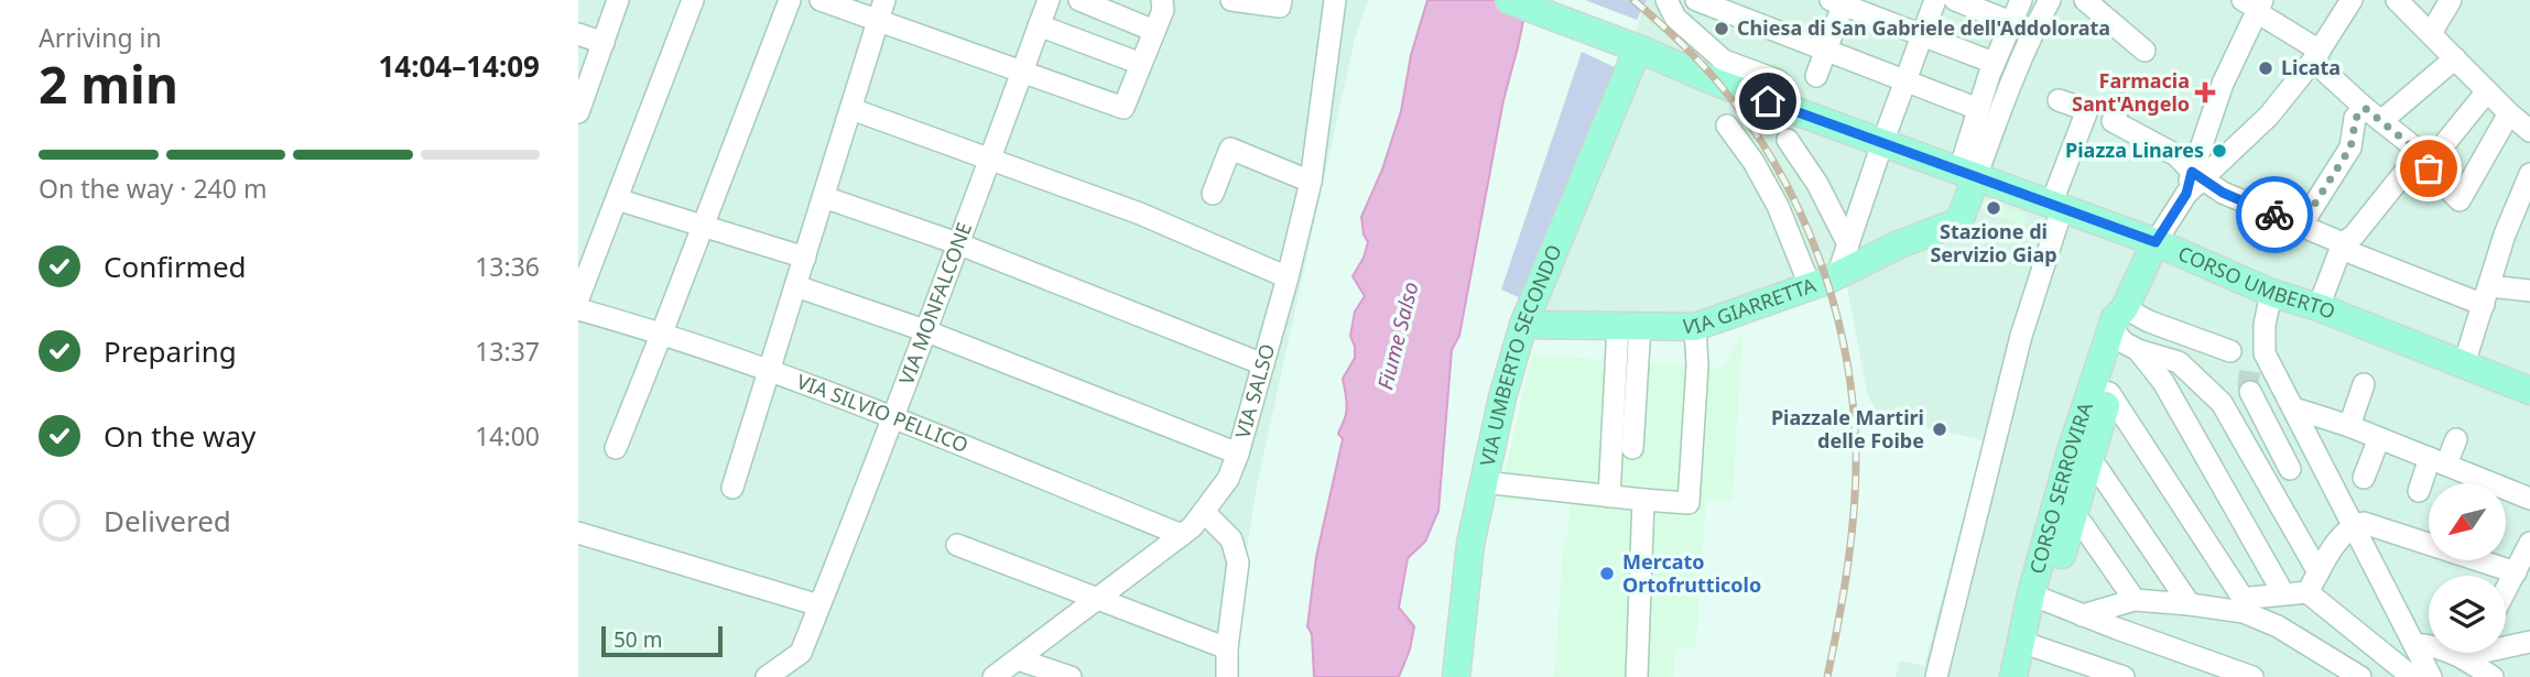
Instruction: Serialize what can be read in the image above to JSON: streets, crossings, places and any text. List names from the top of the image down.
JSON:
{
  "streets": {
    "main road": [
      "CORSO UMBERTO",
      "VIA GIARRETTA",
      "VIA UMBERTO SECONDO",
      "CORSO SERROVIRA"
    ],
    "street": ["VIA MONFALCONE", "VIA SALSO", "VIA SILVIO PELLICO"]
  },
  "crossings": [
    ["CORSO UMBERTO", "VIA GIARRETTA"],
    ["CORSO UMBERTO", "VIA UMBERTO SECONDO"],
    ["CORSO UMBERTO", "CORSO SERROVIRA"],
    ["VIA MONFALCONE", "VIA SILVIO PELLICO"],
    ["VIA GIARRETTA", "VIA UMBERTO SECONDO"],
    ["VIA SALSO", "VIA SILVIO PELLICO"]
  ],
  "water": ["Fiume Salso"],
  "places": {
    "other": [
      "Chiesa di San Gabriele dell'Addolorata",
      "Licata",
      "Piazza Linares",
      "Stazione di Servizio Giap",
      "Piazzale Martiri delle Foibe",
      "Mercato Ortofrutticolo"
    ],
    "health": ["Farmacia Sant'Angelo"]
  },
  "scale_bar": "50 m",
  "north": "bottom left",
  "page": {
    "heading": ["2 min", "Arriving in", "14:04–14:09"],
    "bar": "On the way · 240 m",
    "list": [
      ["Confirmed", "13:36"],
      ["Preparing", "13:37"],
      ["On the way", "14:00"],
      "Delivered"
    ],
    "scale": "50 m"
  }
}
